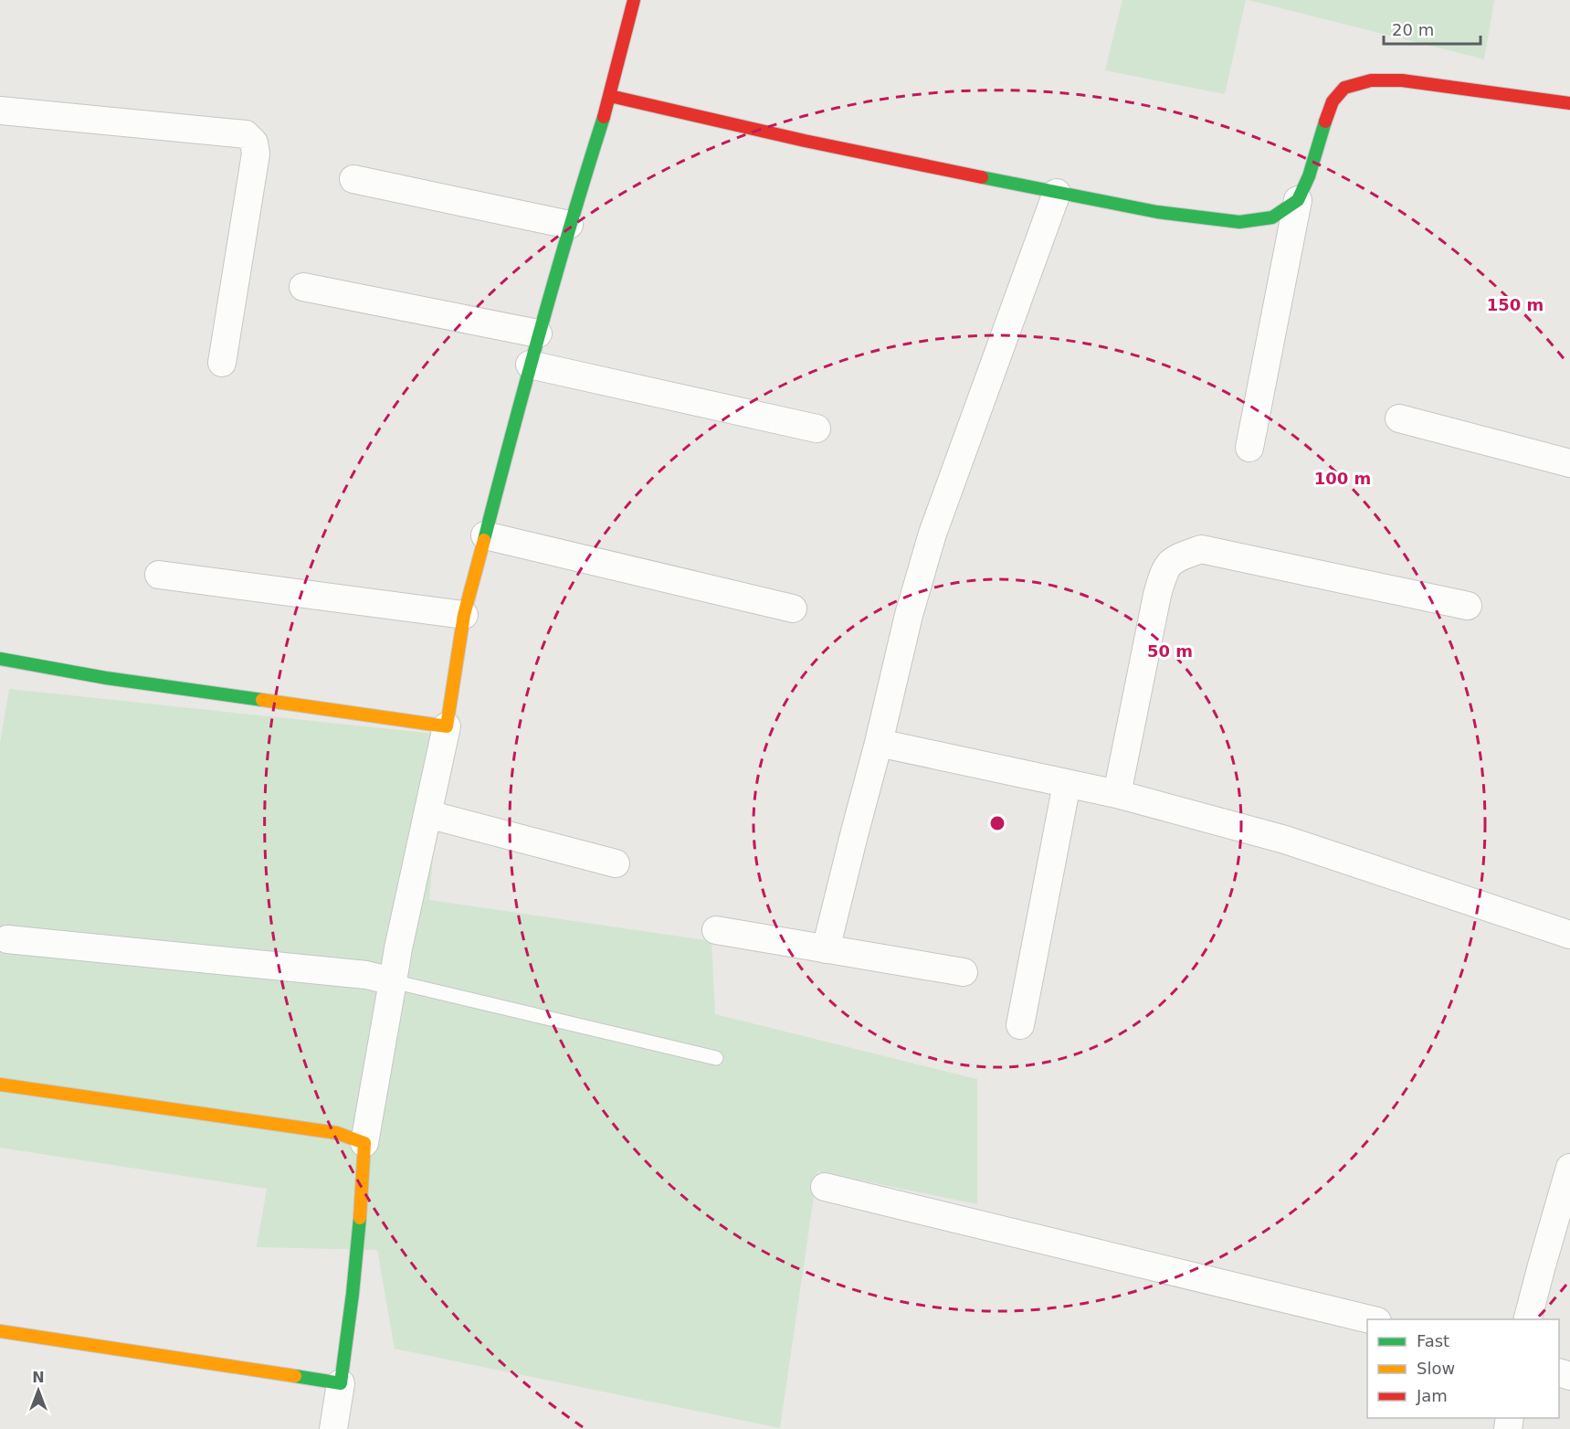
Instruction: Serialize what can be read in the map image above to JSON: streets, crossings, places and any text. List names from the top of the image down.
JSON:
{
  "legend": ["Fast", "Slow", "Jam"],
  "scale_bar": "20 m",
  "north": "top",
  "rings": ["150 m", "100 m", "50 m"]
}
